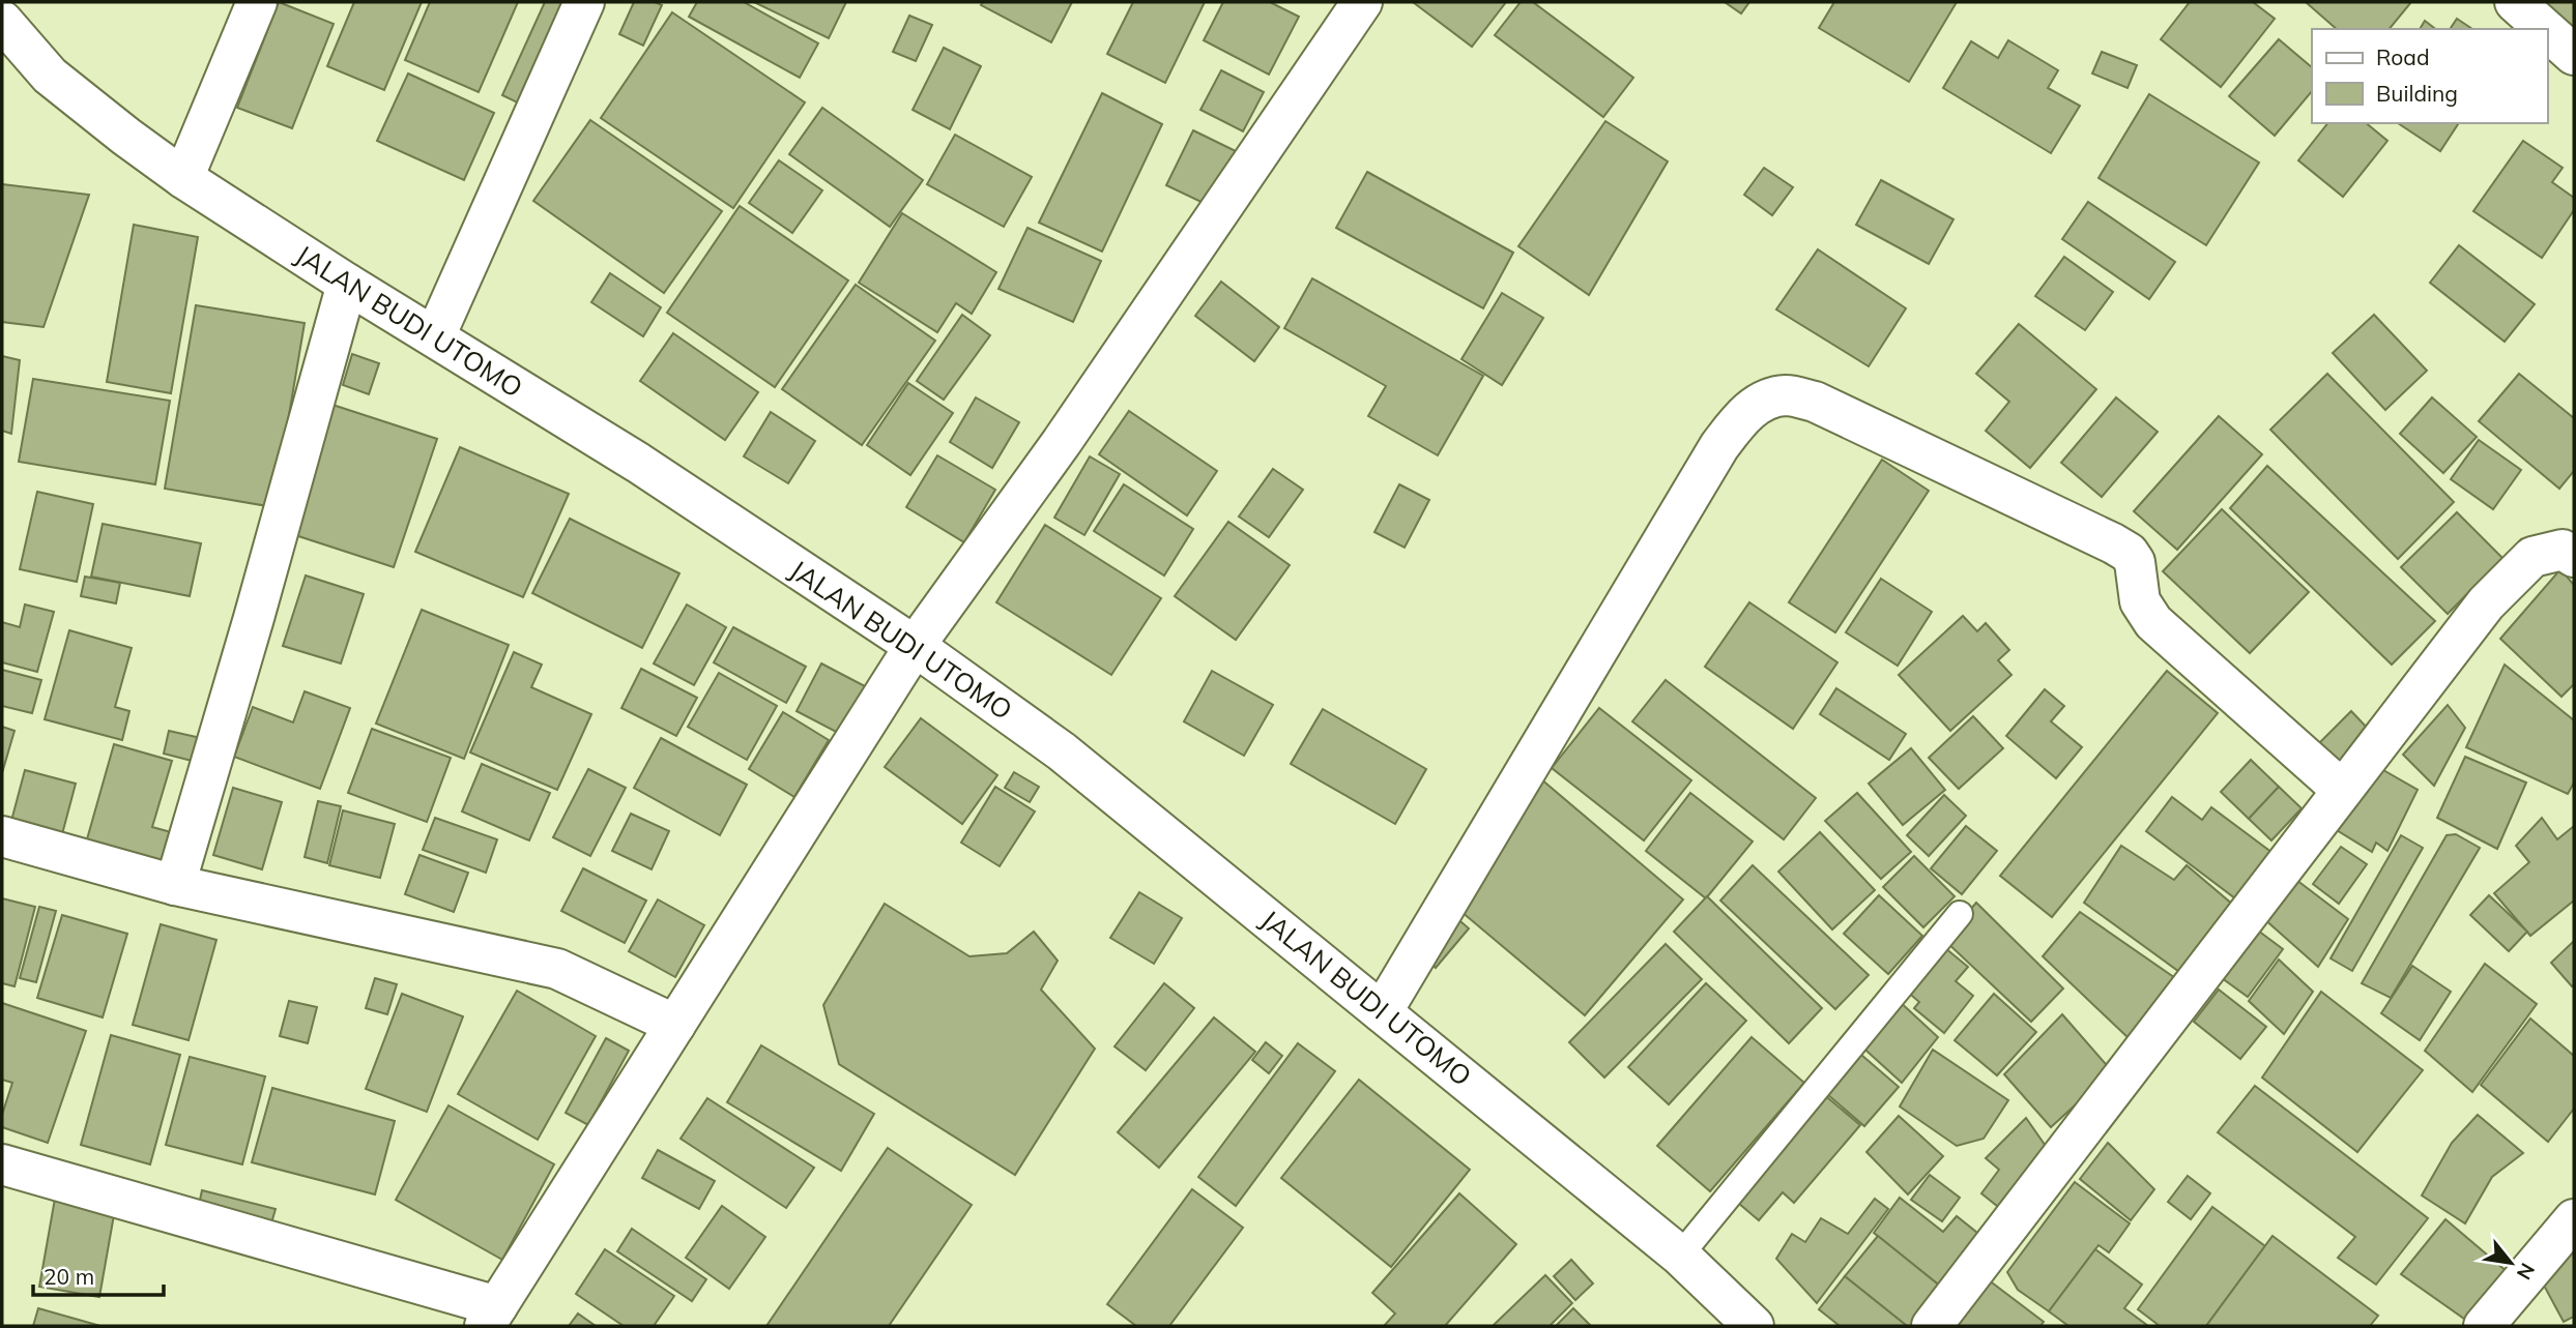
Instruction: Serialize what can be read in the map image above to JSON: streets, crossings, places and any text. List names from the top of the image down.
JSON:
{
  "streets": {
    "street": ["JALAN BUDI UTOMO"]
  },
  "legend": ["Road", "Building"],
  "scale_bar": "20 m",
  "north": "bottom right"
}
